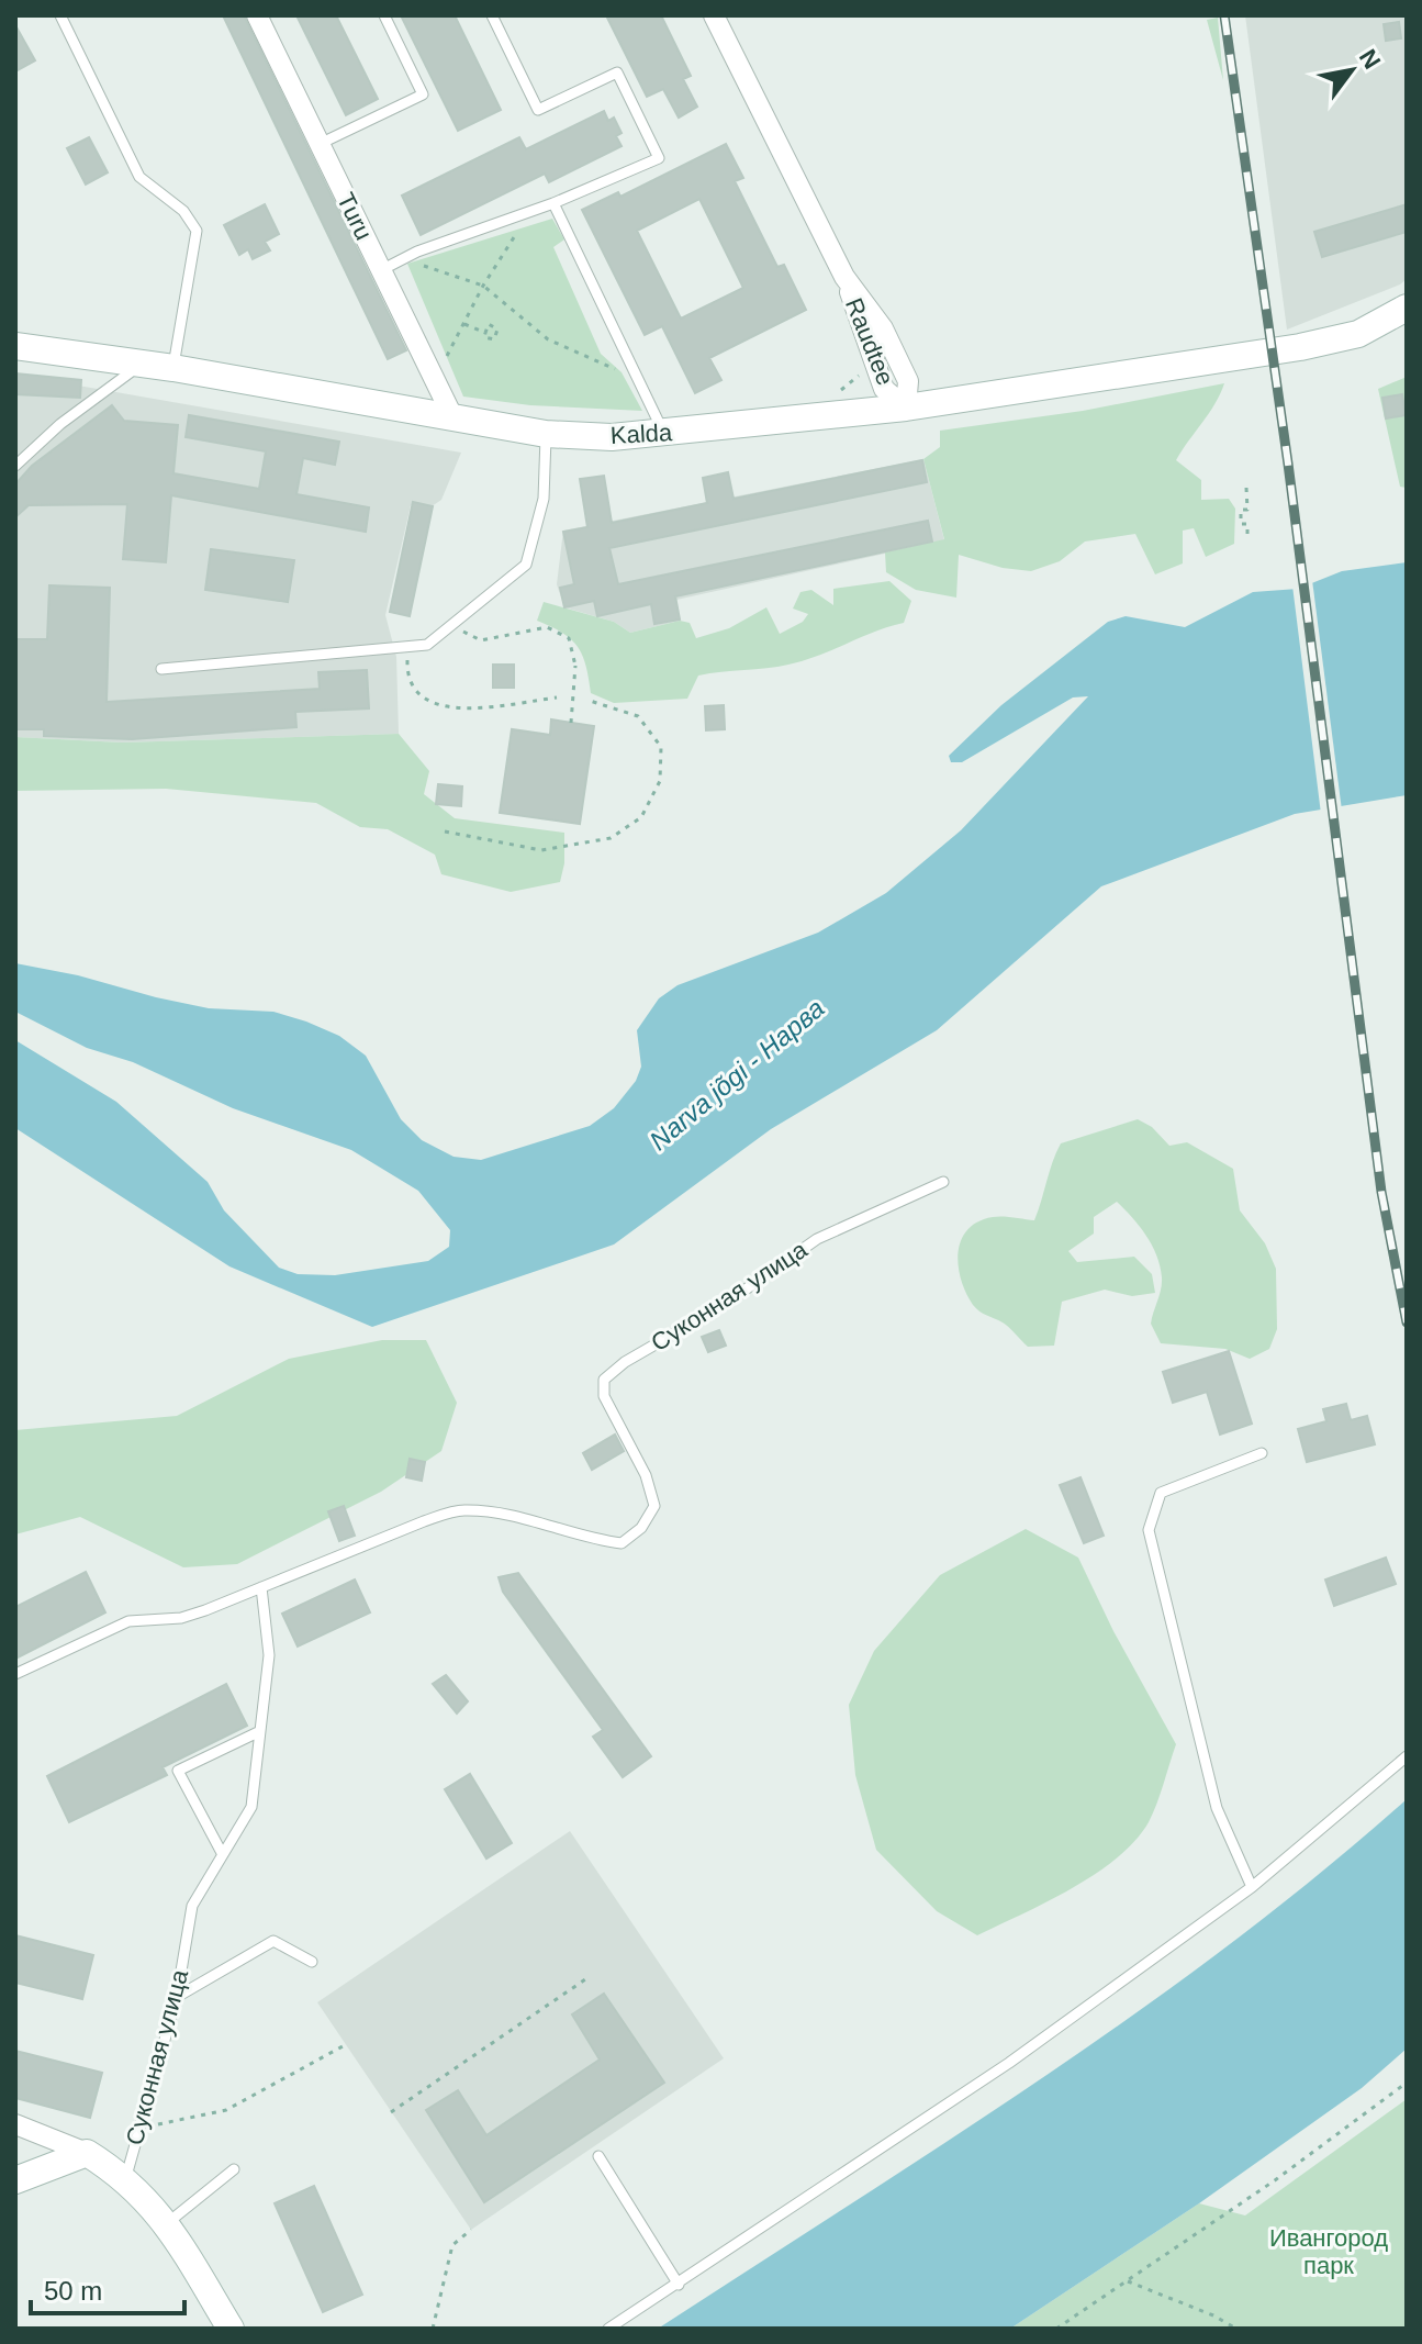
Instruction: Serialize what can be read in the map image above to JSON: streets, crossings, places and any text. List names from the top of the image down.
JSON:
{
  "streets": {
    "street": ["Turu", "Raudtee", "Kalda"],
    "lane": ["Суконная улица"]
  },
  "crossings": [
    ["Turu", "Kalda"],
    ["Raudtee", "Kalda"]
  ],
  "water": ["Narva jõgi - Нарва"],
  "parks": ["Ивангород парк"],
  "scale_bar": "50 m",
  "north": "top right"
}
